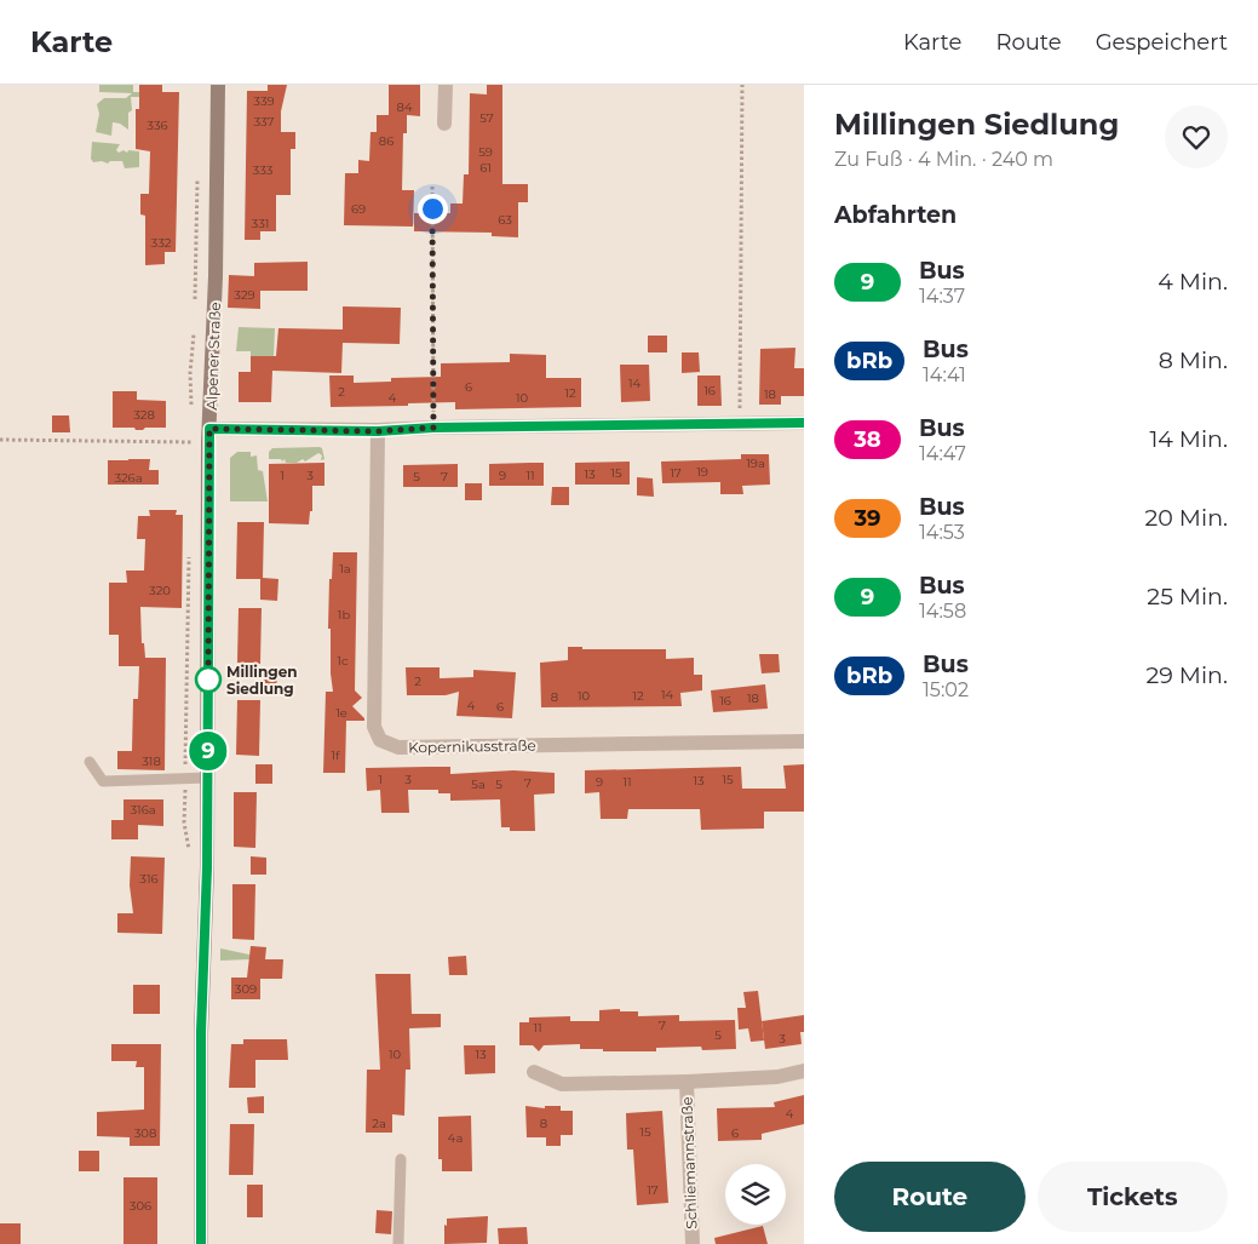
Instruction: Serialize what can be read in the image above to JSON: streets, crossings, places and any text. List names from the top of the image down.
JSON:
{
  "streets": {
    "street": ["Alpener Straße", "Kopernikusstraße", "Schliemannstraße"]
  },
  "places": ["Millingen Siedlung"],
  "lines": ["bus line 9"],
  "house_numbers": [
    "339",
    "84",
    "57",
    "337",
    "336",
    "86",
    "59",
    "61",
    "333",
    "69",
    "63",
    "331",
    "332",
    "329",
    "14",
    "6",
    "16",
    "2",
    "12",
    "18",
    "4",
    "10",
    "328",
    "19a",
    "19",
    "15",
    "17",
    "13",
    "1",
    "3",
    "9",
    "11",
    "5",
    "7",
    "326a",
    "1a",
    "320",
    "1b",
    "1c",
    "2",
    "14",
    "10",
    "12",
    "8",
    "18",
    "16",
    "4",
    "6",
    "1e",
    "1f",
    "318",
    "1",
    "3",
    "15",
    "13",
    "9",
    "11",
    "7",
    "5a",
    "5",
    "316a",
    "316",
    "309",
    "7",
    "11",
    "5",
    "3",
    "10",
    "13",
    "4",
    "2a",
    "8",
    "15",
    "308",
    "6",
    "4a",
    "17",
    "306"
  ],
  "page": {
    "header": "Karte",
    "nav": ["Karte", "Route", "Gespeichert"],
    "on_map": "9",
    "heading": [
      ["Millingen Siedlung", "Zu Fuß · 4 Min. · 240 m"],
      "Abfahrten"
    ],
    "list": [
      {
        "mark": "9",
        "name": "Bus",
        "note": "14:37",
        "value": "4 Min."
      },
      {
        "mark": "bRb",
        "name": "Bus",
        "note": "14:41",
        "value": "8 Min."
      },
      {
        "mark": "38",
        "name": "Bus",
        "note": "14:47",
        "value": "14 Min."
      },
      {
        "mark": "39",
        "name": "Bus",
        "note": "14:53",
        "value": "20 Min."
      },
      {
        "mark": "9",
        "name": "Bus",
        "note": "14:58",
        "value": "25 Min."
      },
      {
        "mark": "bRb",
        "name": "Bus",
        "note": "15:02",
        "value": "29 Min."
      }
    ],
    "buttons": ["Route", "Tickets"]
  }
}
